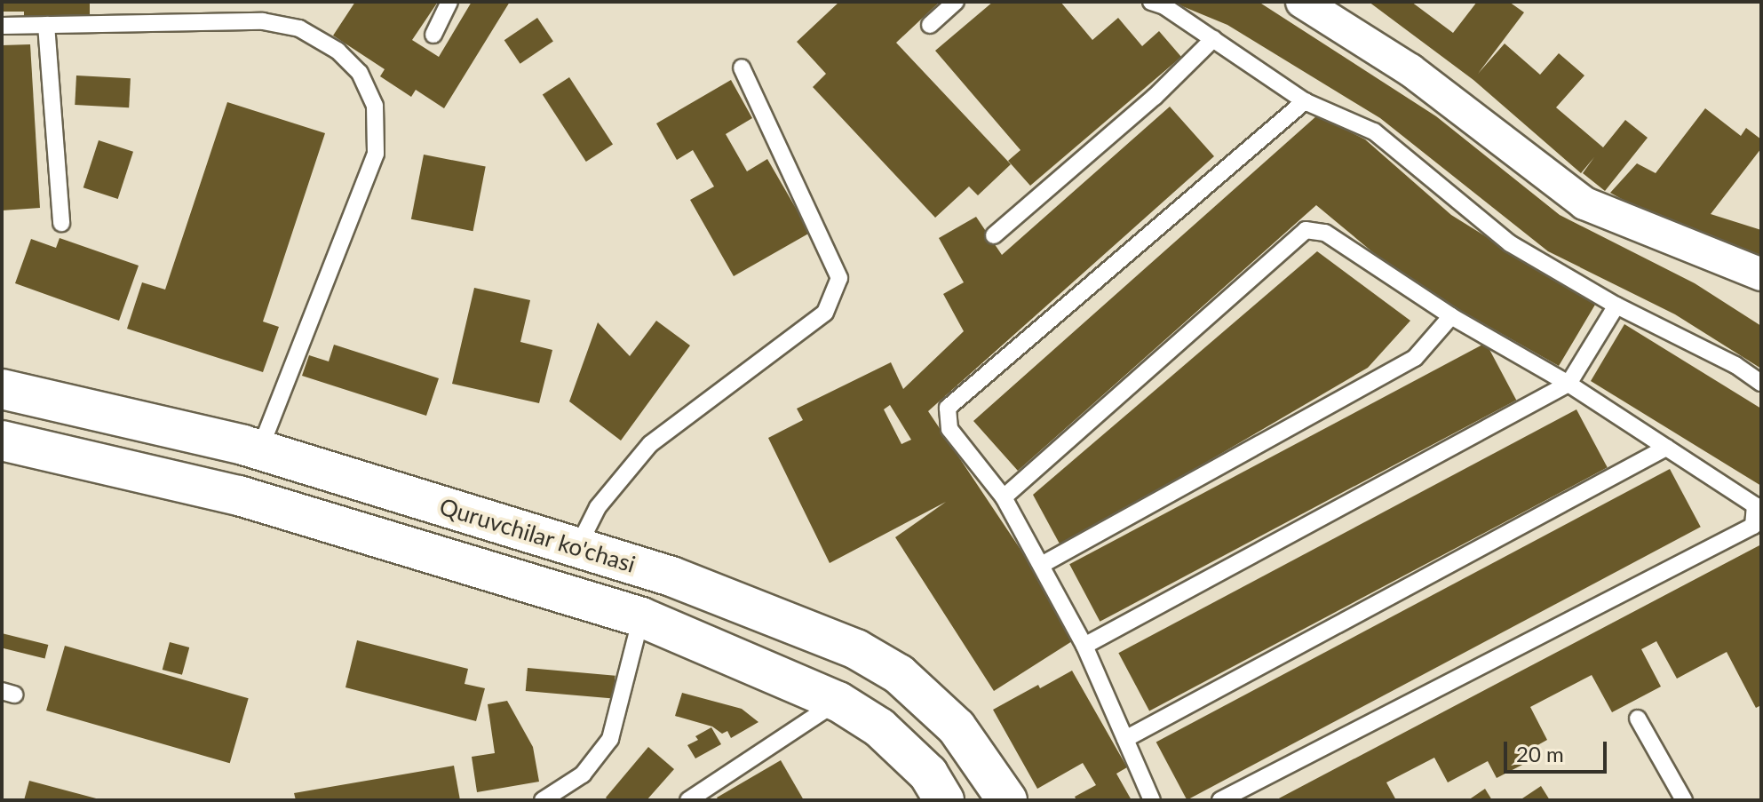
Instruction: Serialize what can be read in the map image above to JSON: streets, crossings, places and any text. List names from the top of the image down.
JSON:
{
  "streets": {
    "main road": ["Quruvchilar ko'chasi"]
  },
  "scale_bar": "20 m"
}
